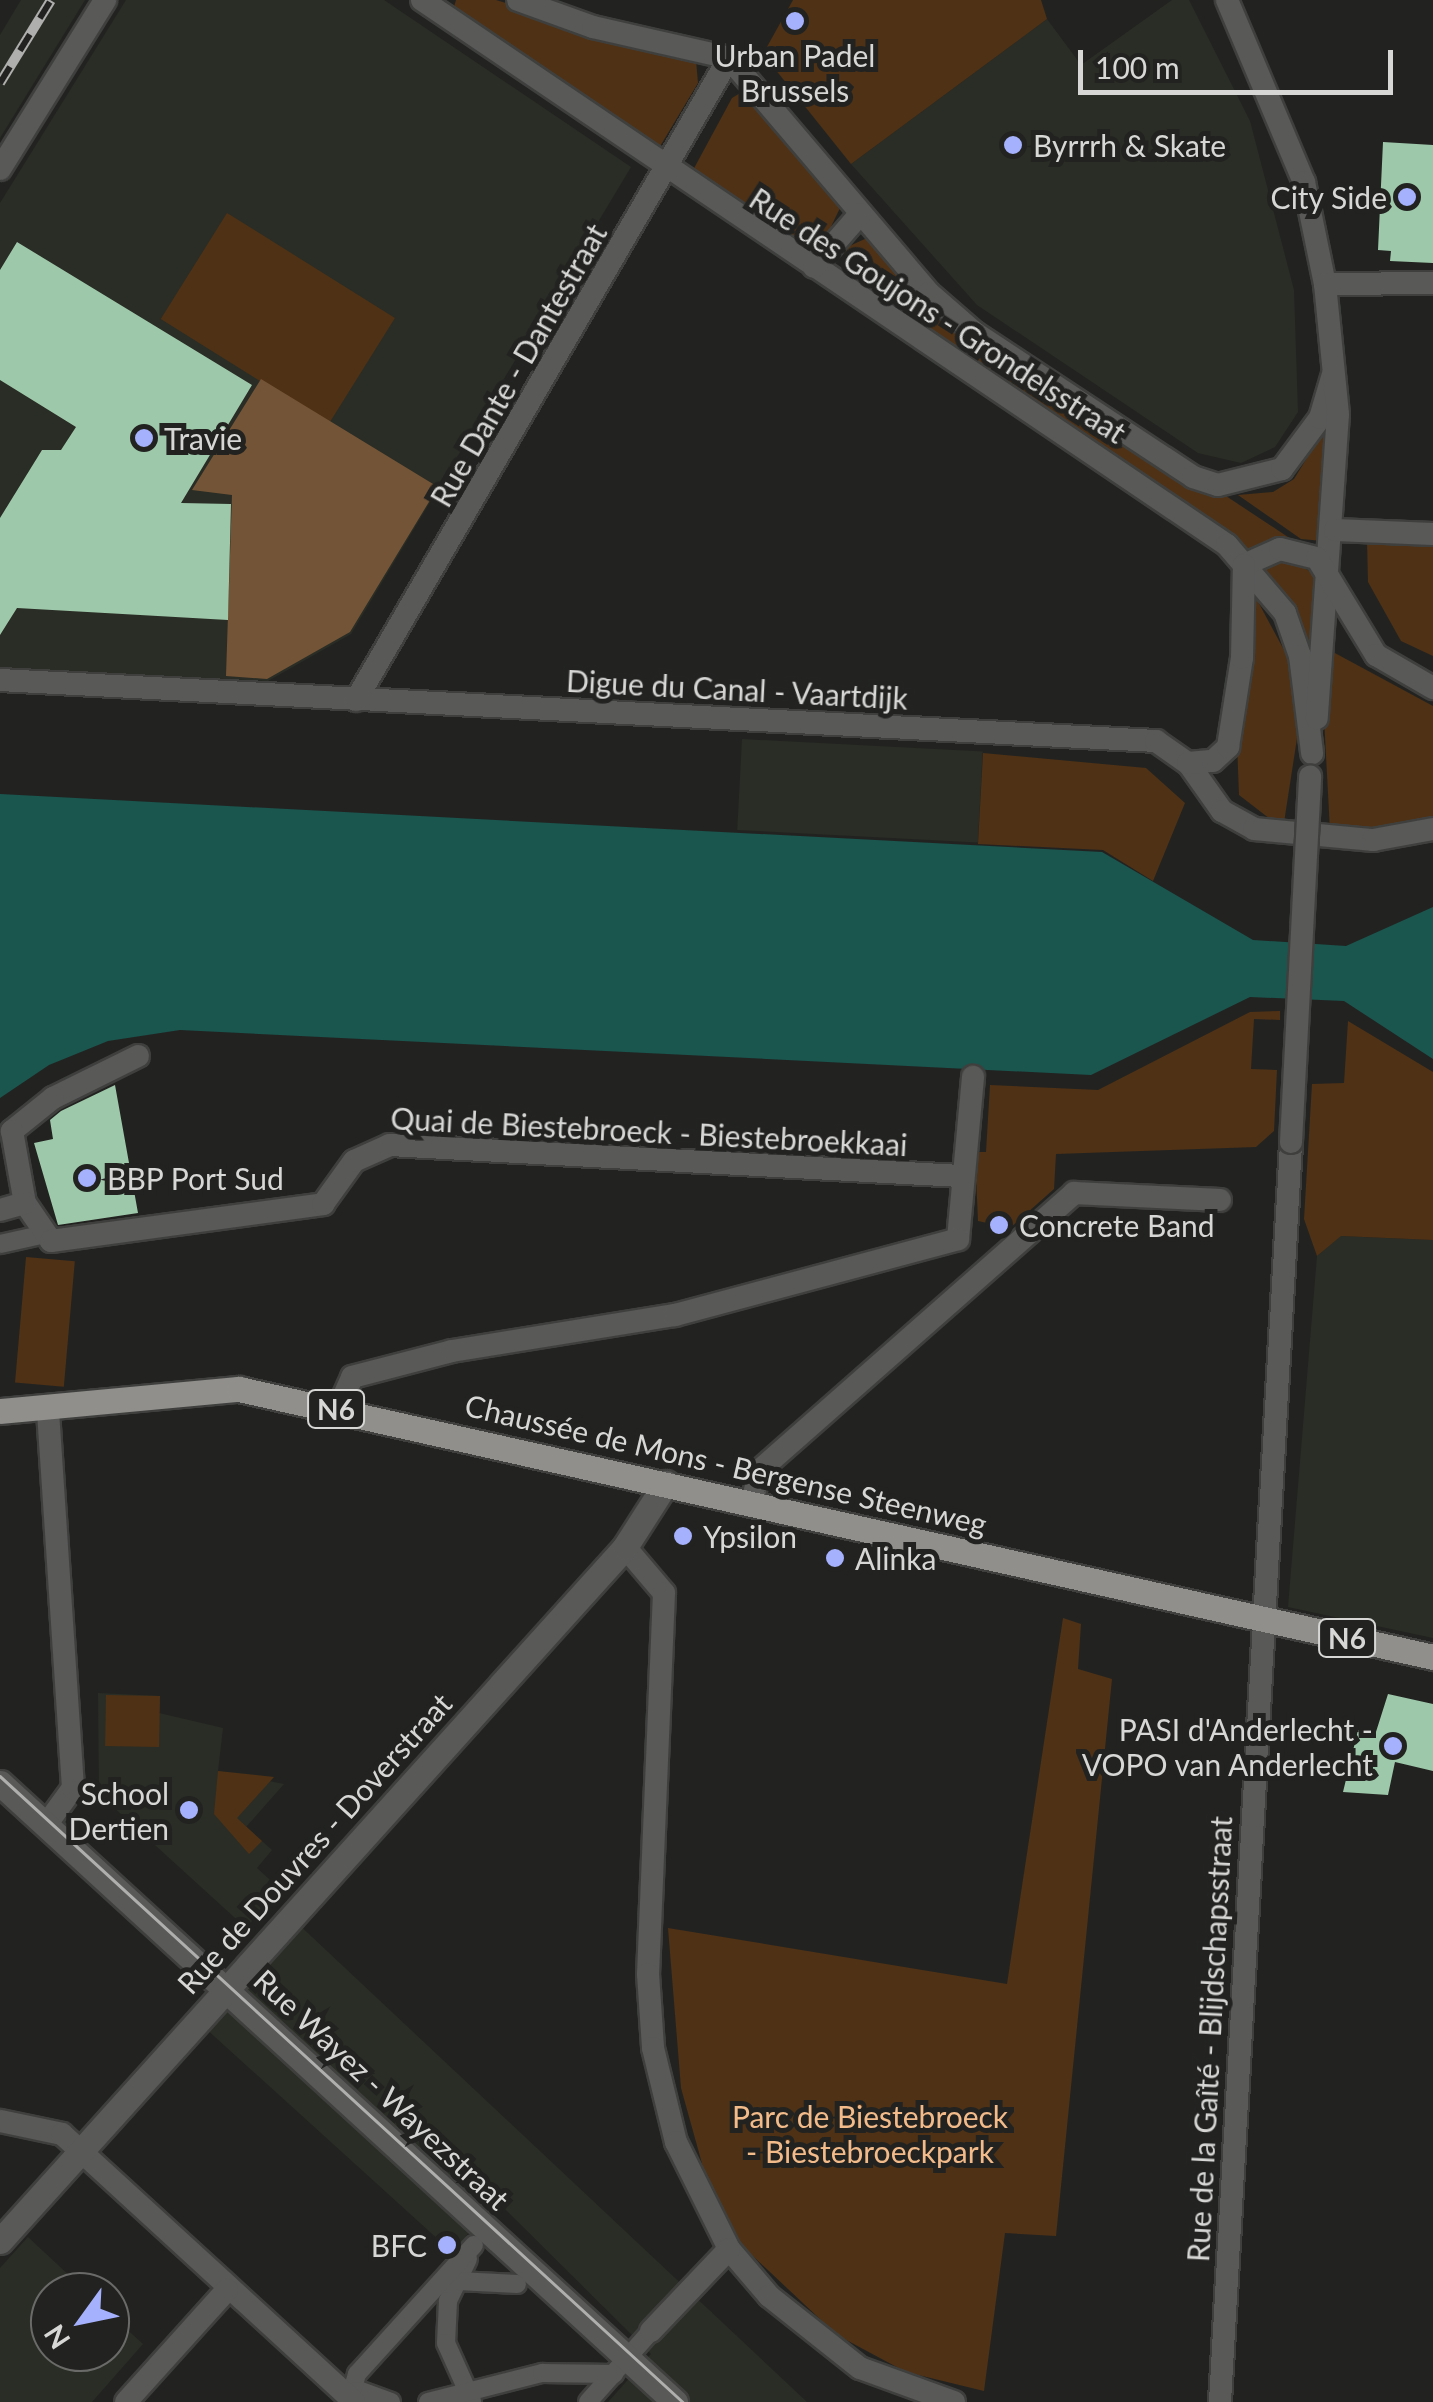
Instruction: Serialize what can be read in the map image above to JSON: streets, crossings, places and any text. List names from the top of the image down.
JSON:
{
  "streets": {
    "main road": ["N6", "Chaussée de Mons - Bergense Steenweg"],
    "street": [
      "Rue des Goujons - Grondelsstraat",
      "Rue Dante - Dantestraat",
      "Digue du Canal - Vaartdijk",
      "Quai de Biestebroeck - Biestebroekkaai",
      "Rue de Douvres - Doverstraat",
      "Rue de la Gaîté - Blijdschapsstraat",
      "Rue Wayez - Wayezstraat"
    ]
  },
  "crossings": [
    ["Rue des Goujons - Grondelsstraat", "Rue Dante - Dantestraat"],
    ["Rue des Goujons - Grondelsstraat", "Rue de la Gaîté - Blijdschapsstraat"],
    ["Rue Dante - Dantestraat", "Digue du Canal - Vaartdijk"],
    ["Chaussée de Mons - Bergense Steenweg", "Rue de Douvres - Doverstraat"],
    ["Chaussée de Mons - Bergense Steenweg", "Rue de la Gaîté - Blijdschapsstraat"],
    ["Rue de Douvres - Doverstraat", "Rue Wayez - Wayezstraat"]
  ],
  "parks": ["Parc de Biestebroeck - Biestebroeckpark"],
  "places": [
    "Urban Padel Brussels",
    "Byrrrh & Skate",
    "City Side",
    "Travie",
    "BBP Port Sud",
    "Concrete Band",
    "Ypsilon",
    "Alinka",
    "PASI d'Anderlecht - VOPO van Anderlecht",
    "School Dertien",
    "BFC"
  ],
  "scale_bar": "100 m",
  "north": "bottom left"
}
